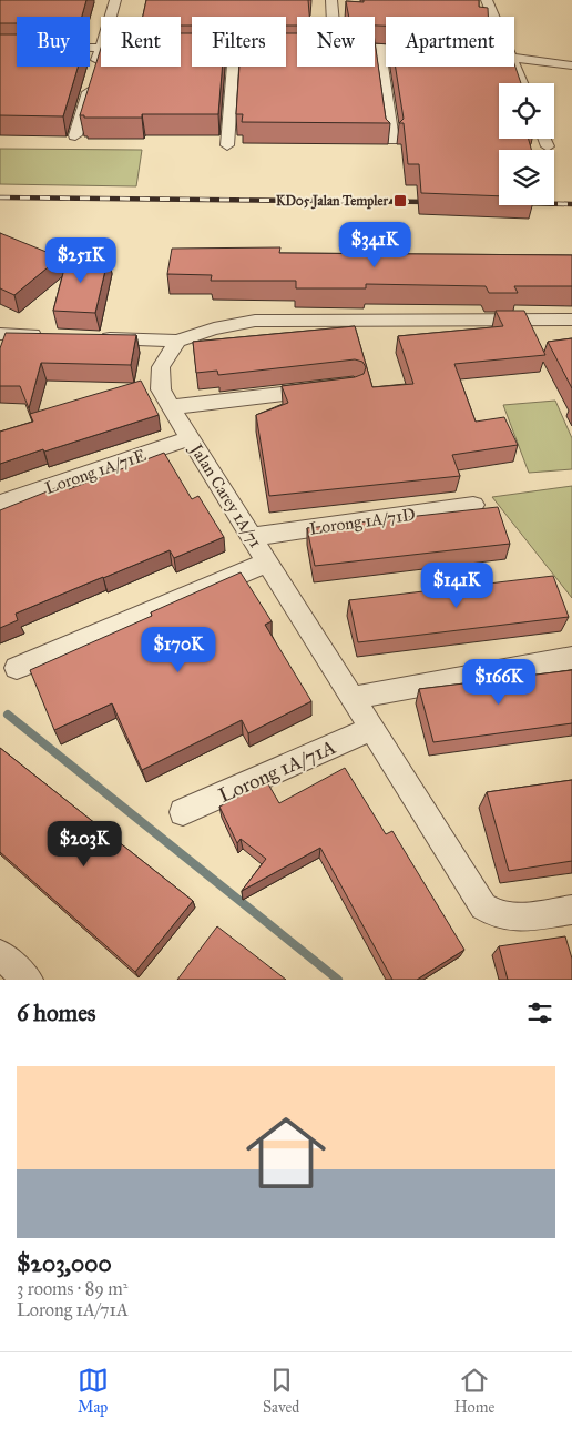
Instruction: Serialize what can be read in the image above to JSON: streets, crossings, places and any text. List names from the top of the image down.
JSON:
{
  "streets": {
    "street": [
      "Lorong 1A/71E",
      "Jalan Carey 1A/71",
      "Lorong 1A/71D",
      "Lorong 1A/71A"
    ]
  },
  "crossings": [
    ["Lorong 1A/71E", "Jalan Carey 1A/71"],
    ["Jalan Carey 1A/71", "Lorong 1A/71D"],
    ["Jalan Carey 1A/71", "Lorong 1A/71A"]
  ],
  "places": {
    "transit": ["KD05 Jalan Templer"]
  },
  "page": {
    "chip": [
      "Buy",
      "Rent",
      "Filters",
      "New",
      "Apartment"
    ],
    "price": [
      "$341K",
      "$251K",
      "$141K",
      "$170K",
      "$166K",
      "$203K"
    ],
    "heading": "6 homes",
    "list": [
      {
        "name": "$203,000",
        "note": "3 rooms · 89 m² · Lorong 1A/71A"
      }
    ],
    "tabs": ["Map", "Saved", "Home"]
  }
}
